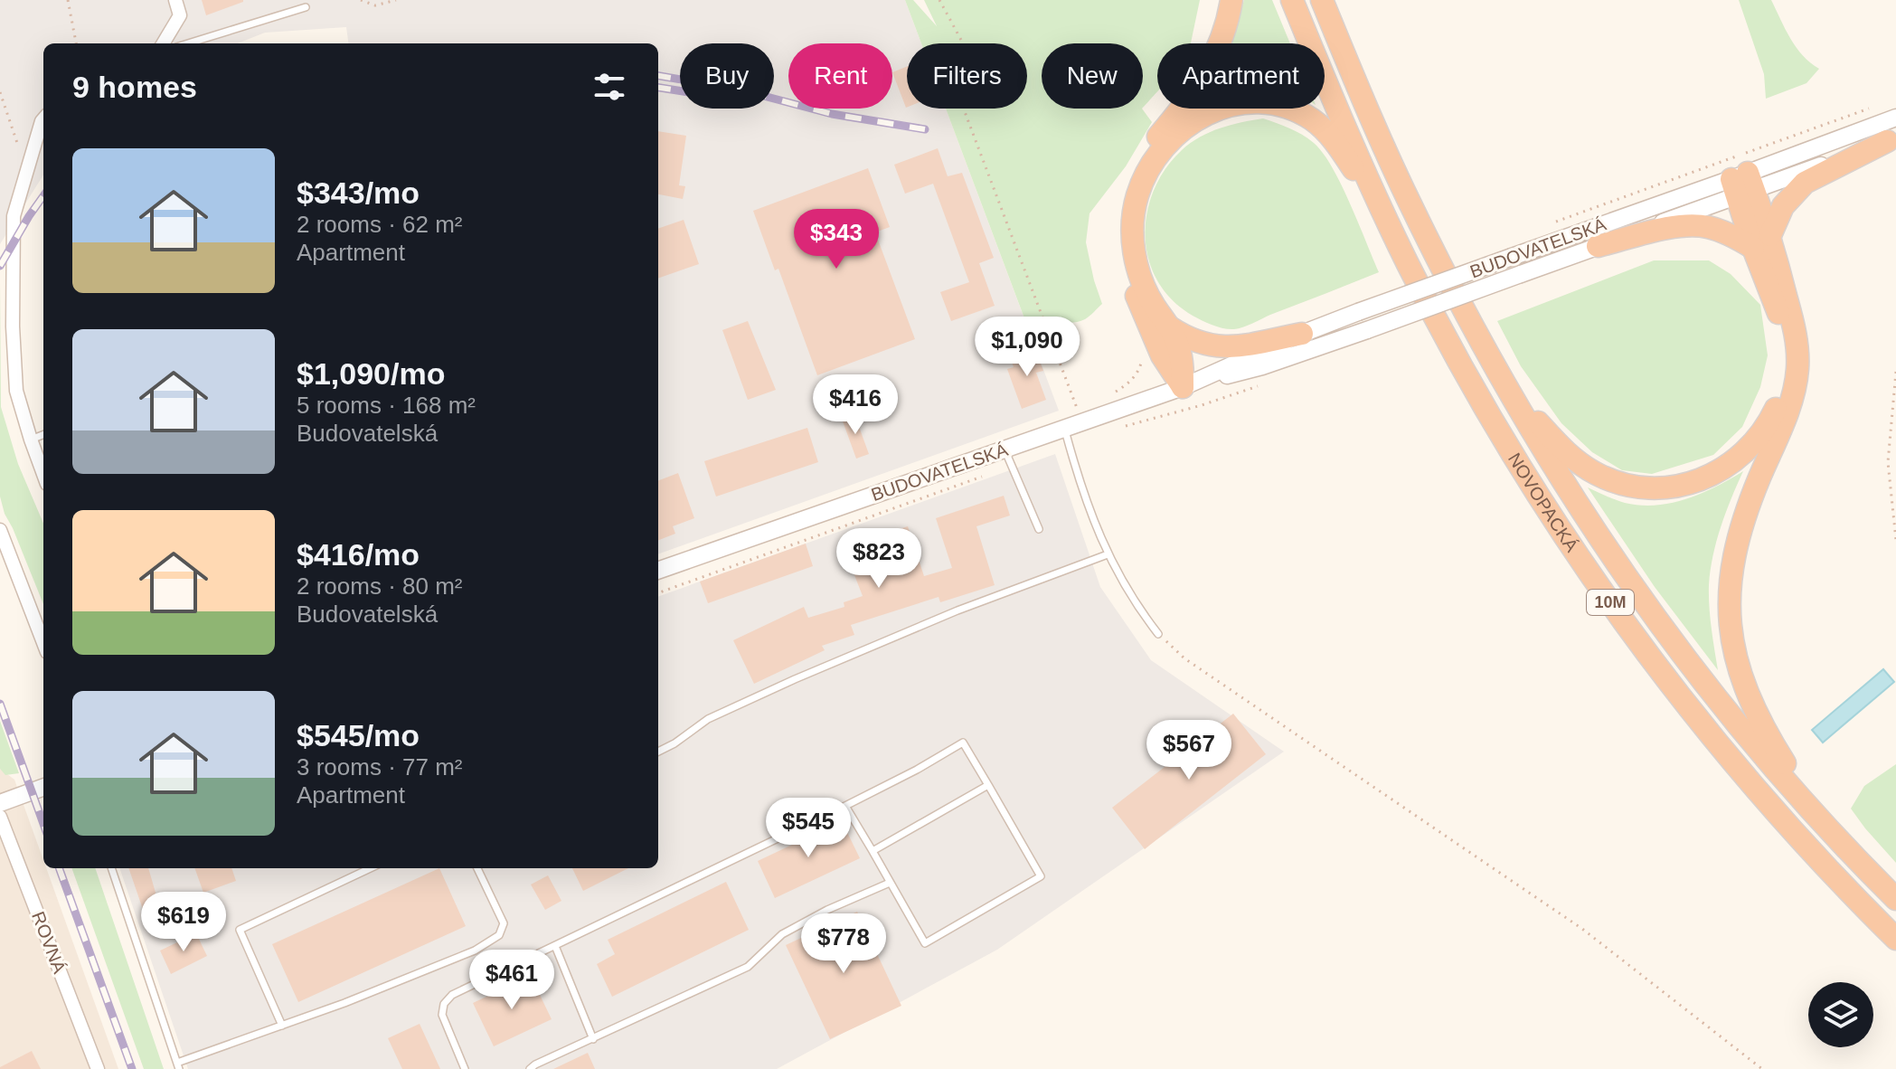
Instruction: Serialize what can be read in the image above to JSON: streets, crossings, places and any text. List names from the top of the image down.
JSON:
{
  "streets": {
    "highway": ["NOVOPACKÁ", "10M"],
    "street": ["BUDOVATELSKÁ", "ROVNÁ"]
  },
  "page": {
    "chip": [
      "Buy",
      "Rent",
      "Filters",
      "New",
      "Apartment"
    ],
    "heading": "9 homes",
    "list": [
      {
        "name": "$343/mo",
        "note": "2 rooms · 62 m² · Apartment"
      },
      {
        "name": "$1,090/mo",
        "note": "5 rooms · 168 m² · Budovatelská"
      },
      {
        "name": "$416/mo",
        "note": "2 rooms · 80 m² · Budovatelská"
      },
      {
        "name": "$545/mo",
        "note": "3 rooms · 77 m² · Apartment"
      }
    ],
    "price": [
      "$343",
      "$1,090",
      "$416",
      "$823",
      "$567",
      "$545",
      "$619",
      "$778",
      "$461"
    ]
  }
}
